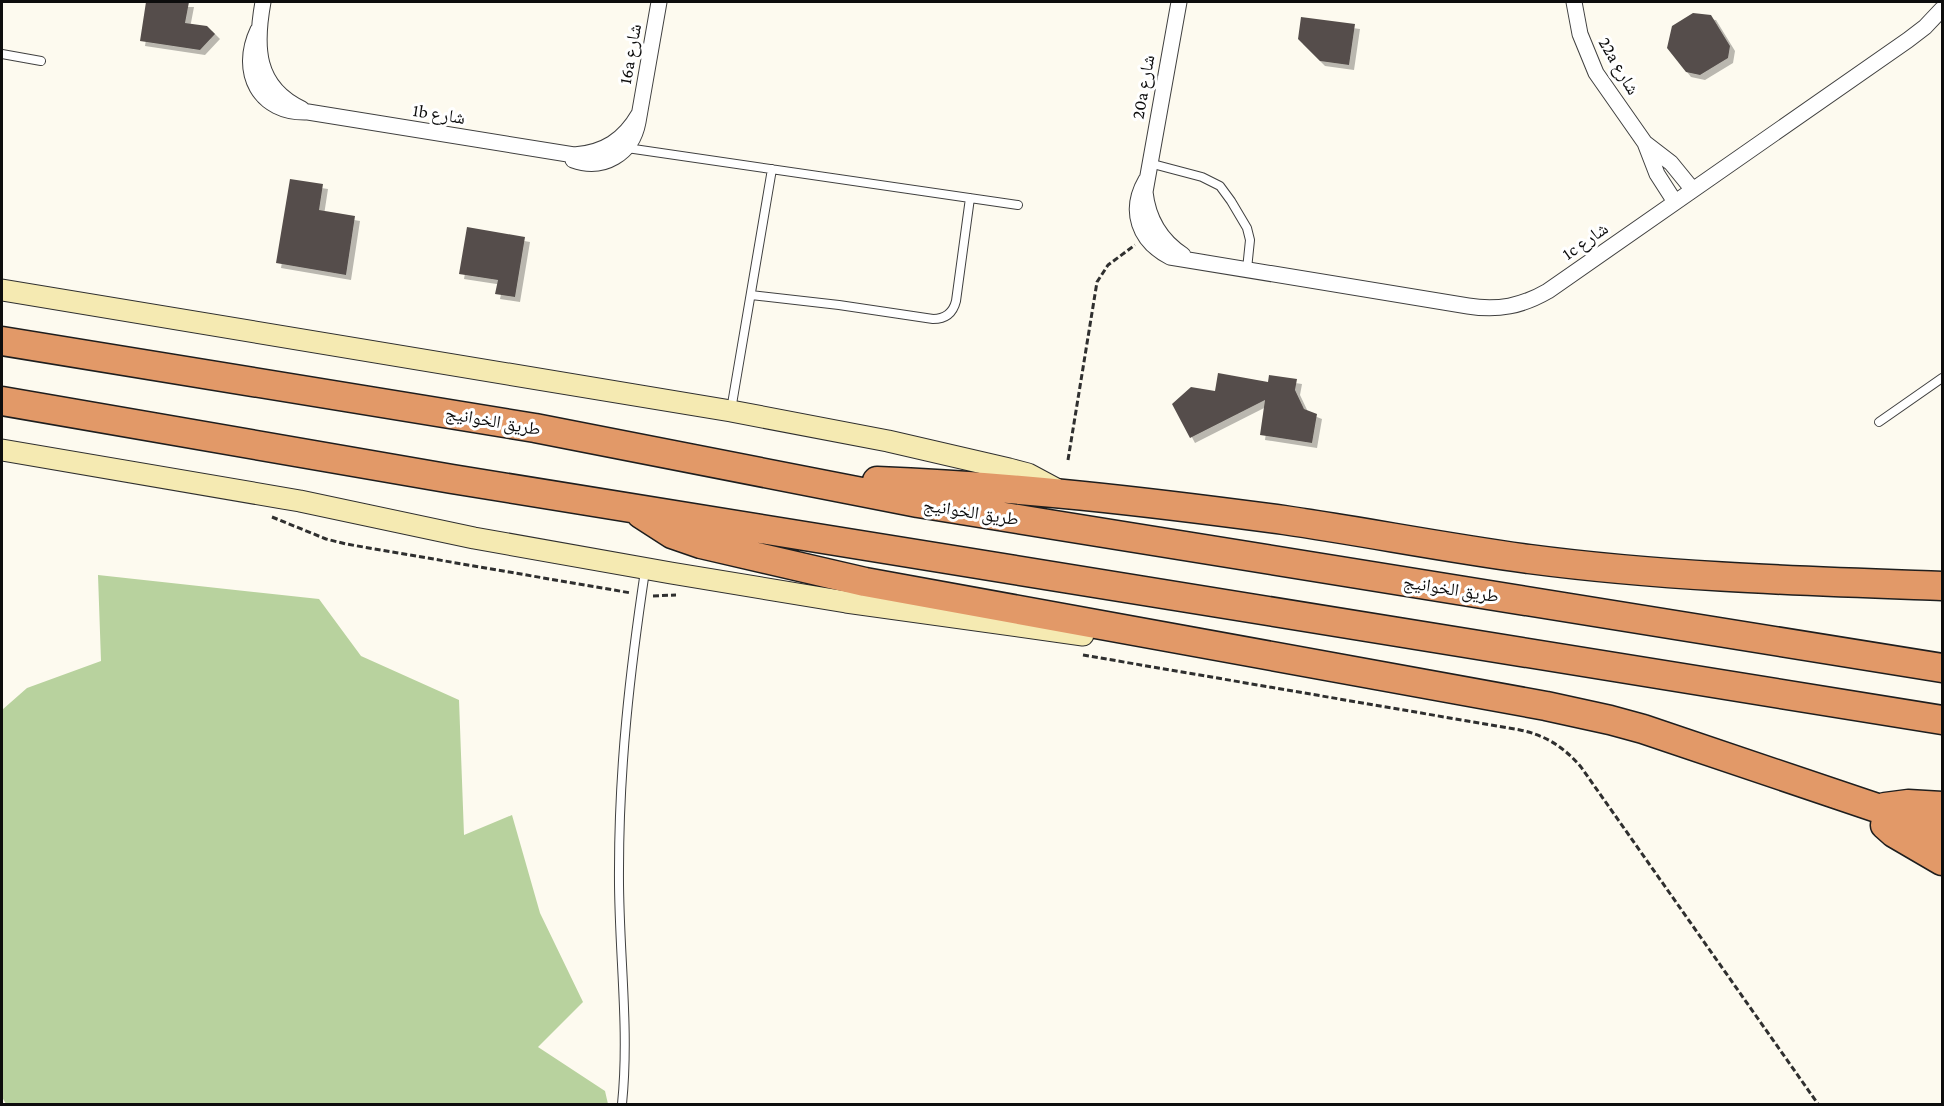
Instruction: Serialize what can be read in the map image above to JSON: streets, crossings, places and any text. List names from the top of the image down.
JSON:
{
  "streets": {
    "highway": ["طريق الخوانيج"],
    "street": [
      "16a شارع",
      "22a شارع",
      "20a شارع",
      "1b شارع",
      "1c شارع"
    ]
  },
  "crossings": [
    ["16a شارع", "1b شارع"],
    ["22a شارع", "1c شارع"],
    ["20a شارع", "1c شارع"]
  ]
}
